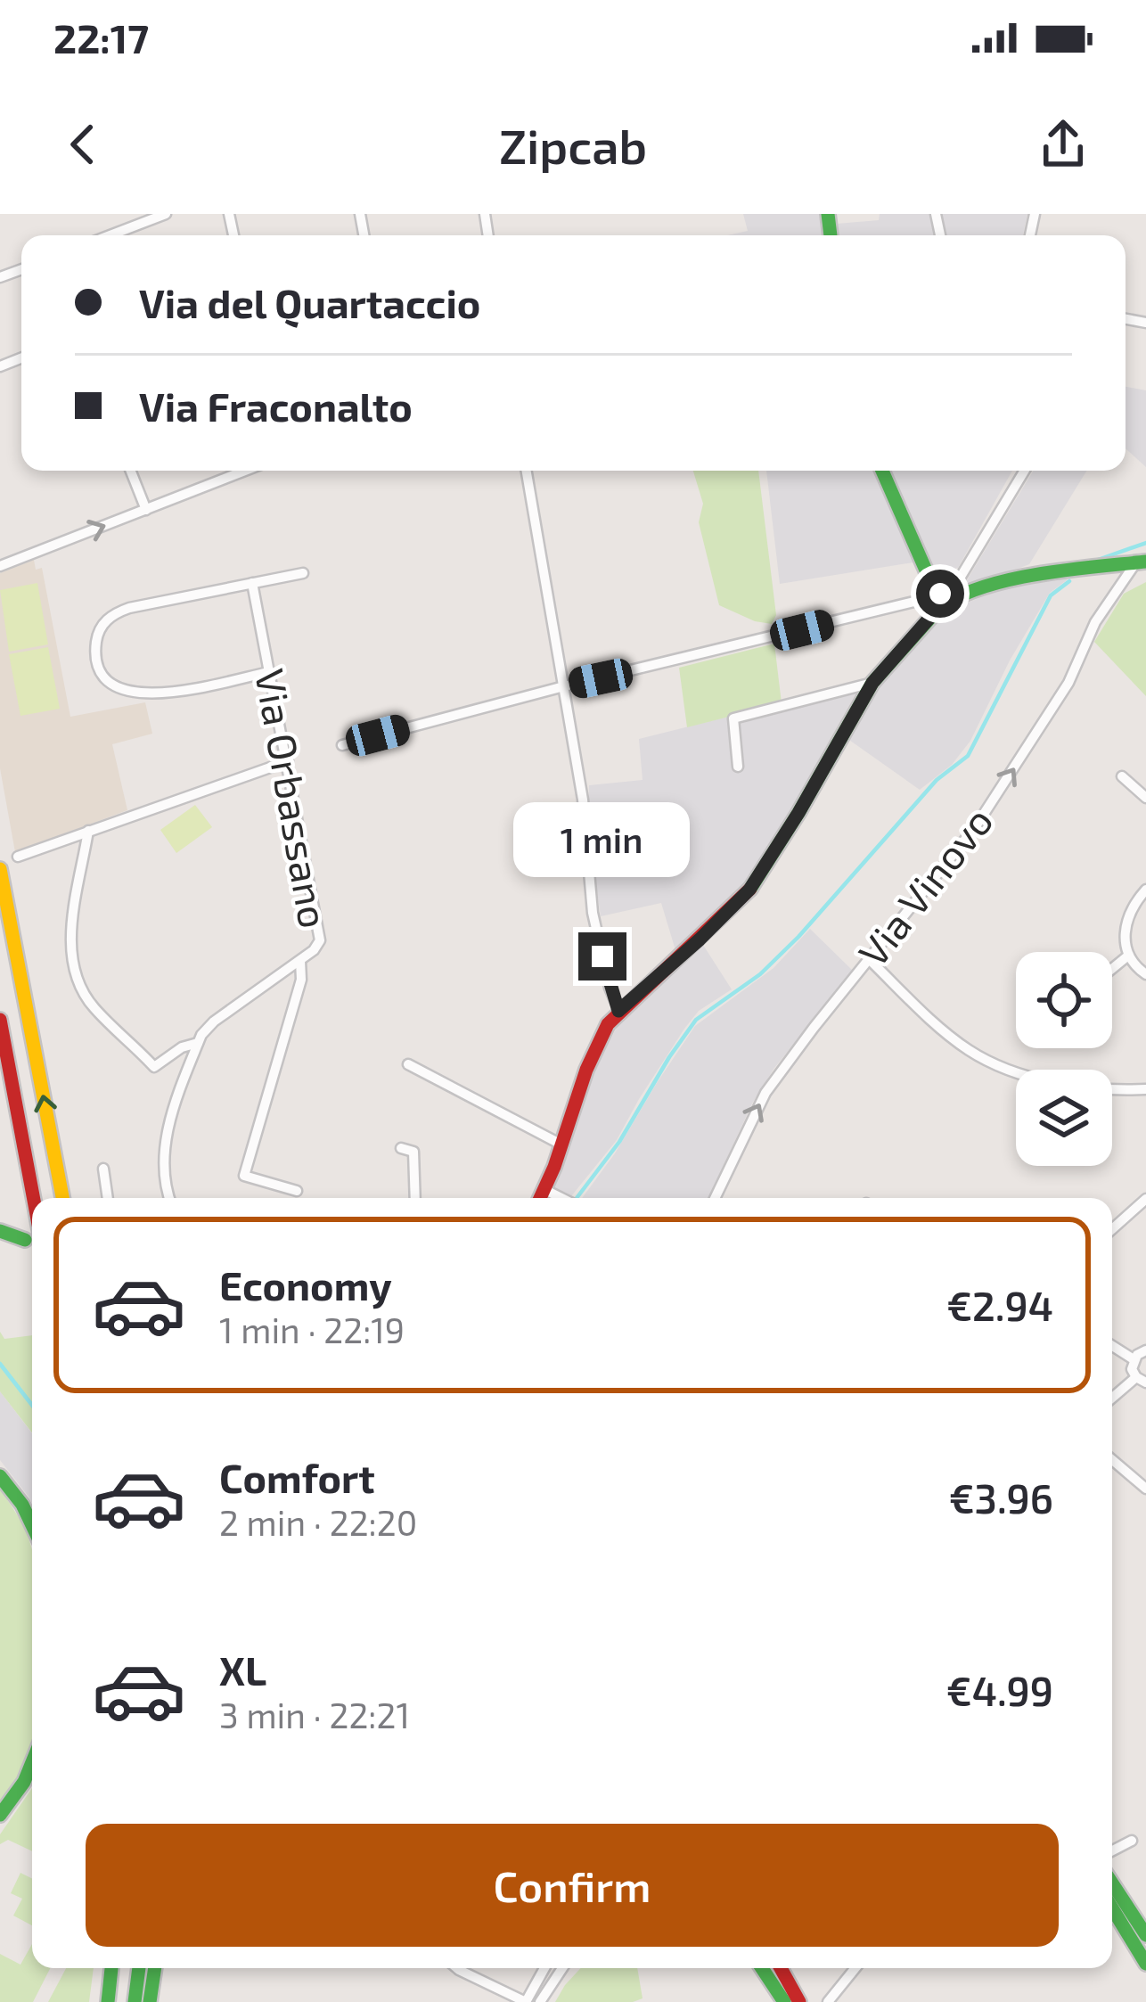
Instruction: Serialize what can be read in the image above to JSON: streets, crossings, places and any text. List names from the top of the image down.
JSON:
{
  "streets": {
    "street": ["Via Orbassano", "Via Vinovo"]
  },
  "one_way": ["Via Vinovo"],
  "page": {
    "status": "22:17",
    "header": "Zipcab",
    "banner": ["Via del Quartaccio", "Via Fraconalto"],
    "bubble": "1 min",
    "list": [
      {
        "name": "Economy",
        "note": "1 min · 22:19",
        "value": "€2.94"
      },
      {
        "name": "Comfort",
        "note": "2 min · 22:20",
        "value": "€3.96"
      },
      {
        "name": "XL",
        "note": "3 min · 22:21",
        "value": "€4.99"
      }
    ],
    "buttons": "Confirm"
  }
}
